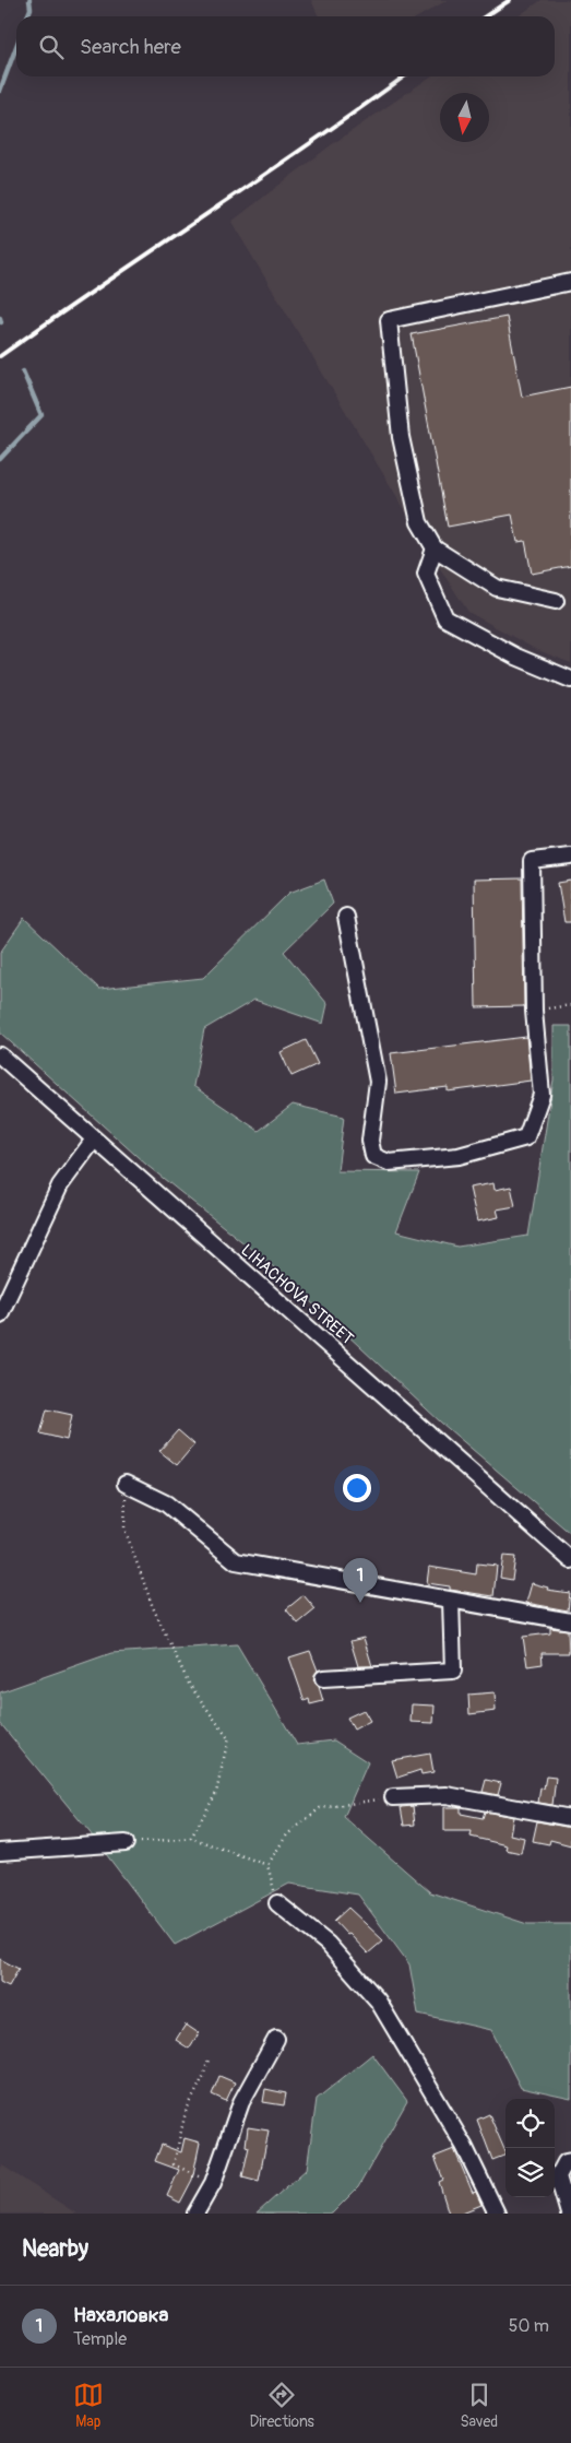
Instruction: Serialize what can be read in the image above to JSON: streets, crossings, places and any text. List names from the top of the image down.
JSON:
{
  "streets": {
    "street": ["LIHACHOVA STREET"]
  },
  "north": "bottom",
  "page": {
    "search": "Search here",
    "pins": "1",
    "heading": "Nearby",
    "list": [
      {
        "mark": "1",
        "name": "Нахаловка",
        "note": "Temple",
        "value": "50 m"
      }
    ],
    "nav": ["Map", "Directions", "Saved"]
  }
}
